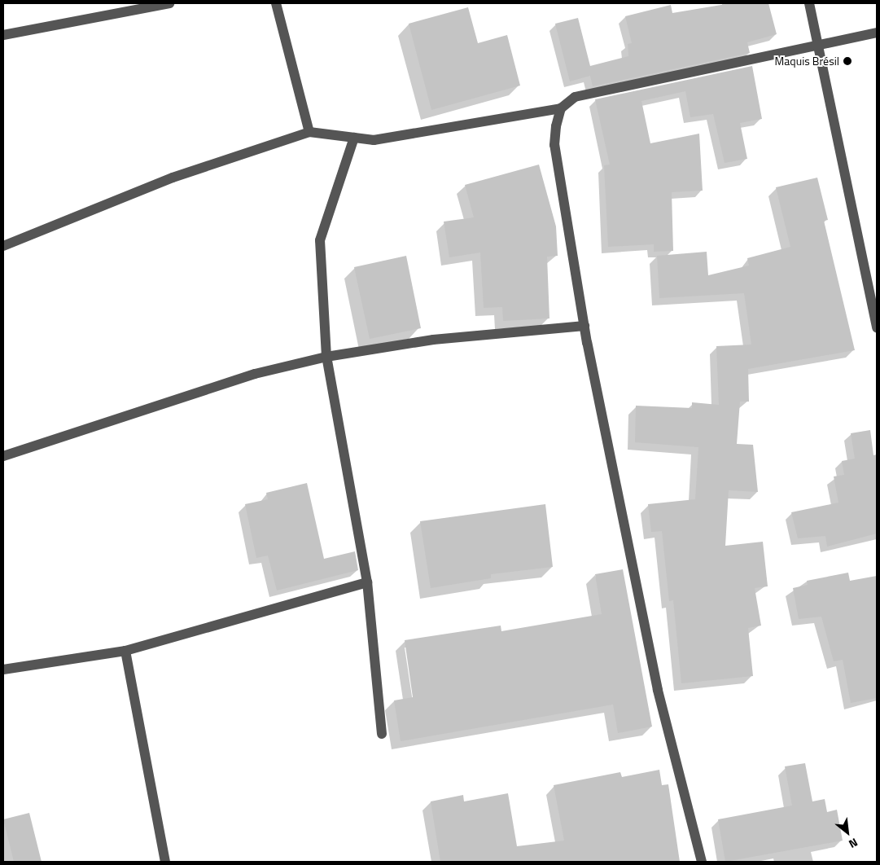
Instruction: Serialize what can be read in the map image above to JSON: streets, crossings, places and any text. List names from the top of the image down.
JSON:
{
  "places": ["Maquis Brésil"],
  "north": "bottom right"
}
